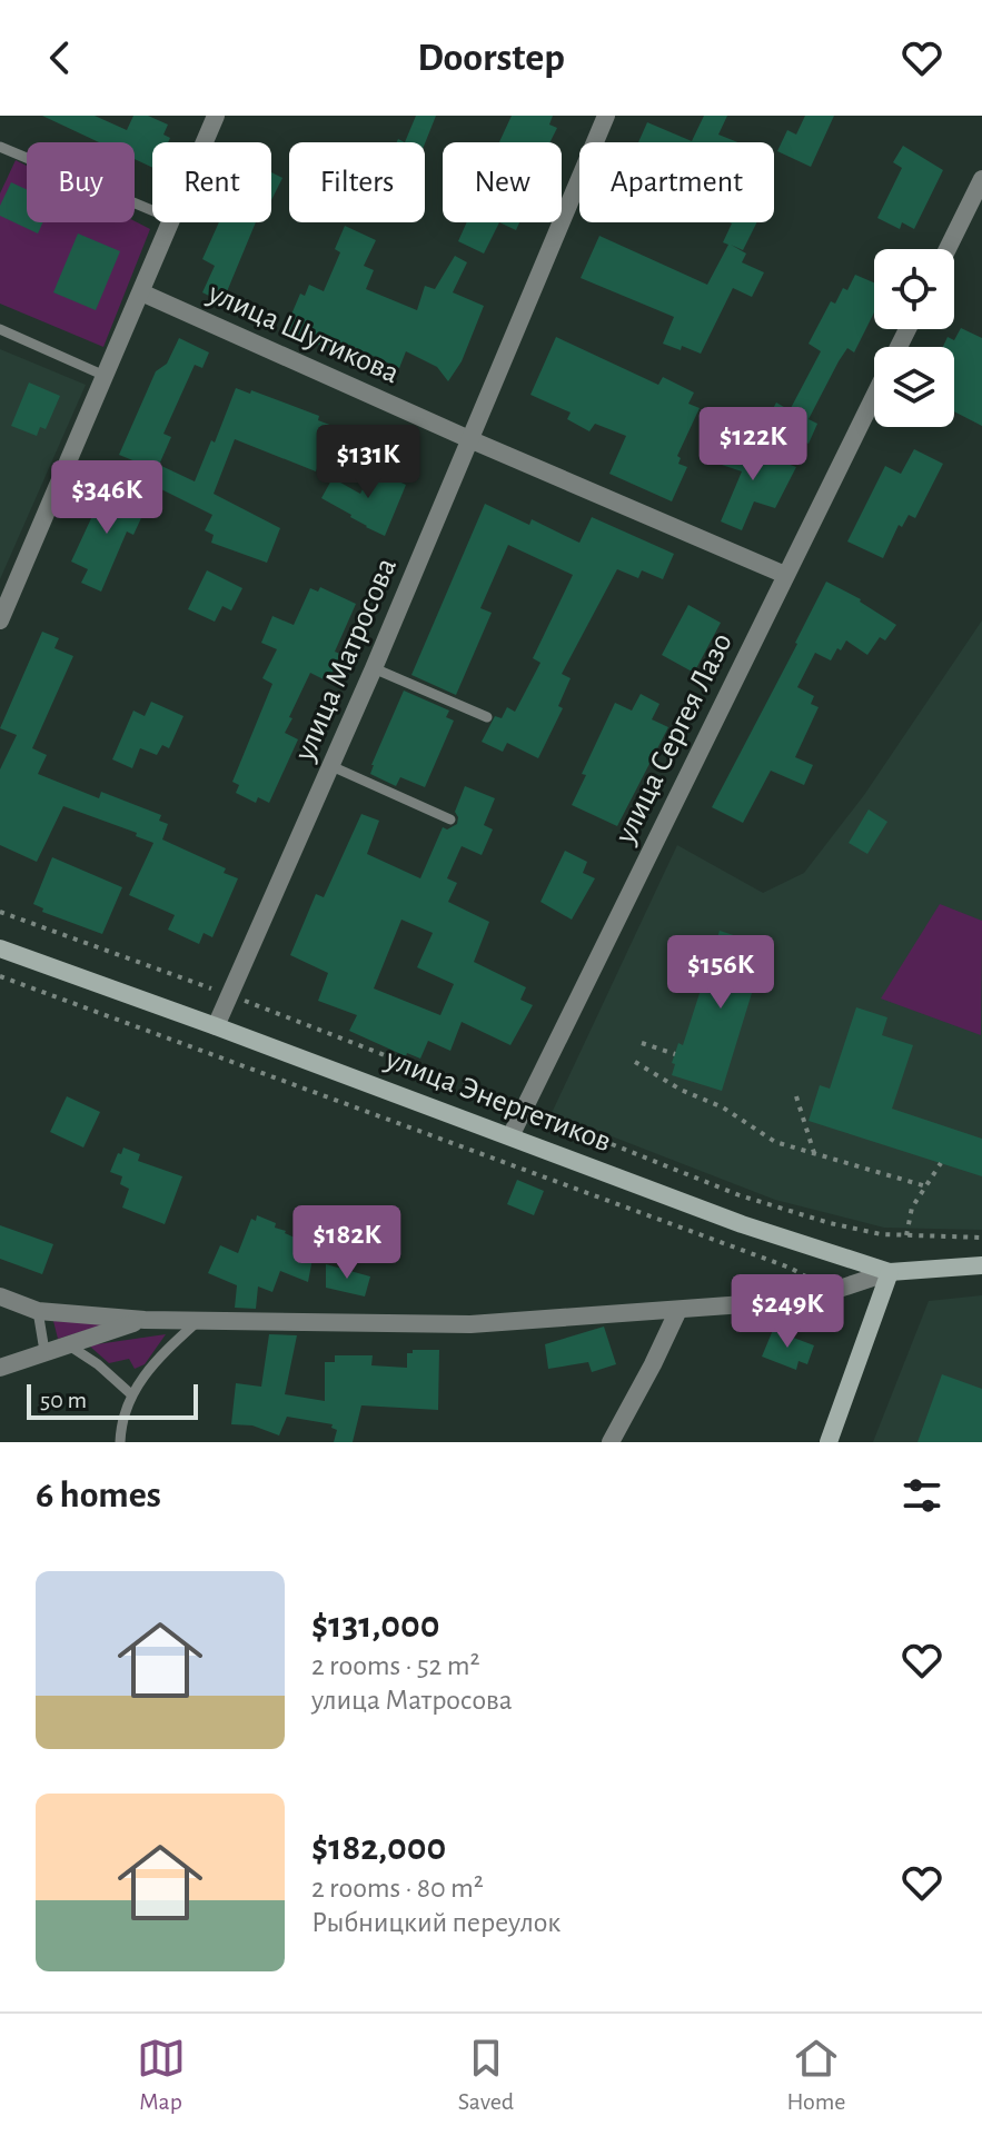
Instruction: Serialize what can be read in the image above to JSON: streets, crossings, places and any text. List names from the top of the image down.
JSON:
{
  "streets": {
    "street": [
      "улица Шутикова",
      "улица Матросова",
      "улица Сергея Лазо",
      "улица Энергетиков"
    ]
  },
  "crossings": [
    ["улица Шутикова", "улица Матросова"],
    ["улица Шутикова", "улица Сергея Лазо"],
    ["улица Матросова", "улица Энергетиков"],
    ["улица Сергея Лазо", "улица Энергетиков"]
  ],
  "scale_bar": "50 m",
  "page": {
    "header": "Doorstep",
    "chip": [
      "Buy",
      "Rent",
      "Filters",
      "New",
      "Apartment"
    ],
    "price": [
      "$122K",
      "$131K",
      "$346K",
      "$156K",
      "$182K",
      "$249K"
    ],
    "scale": "50 m",
    "heading": "6 homes",
    "list": [
      {
        "name": "$131,000",
        "note": "2 rooms · 52 m² · улица Матросова"
      },
      {
        "name": "$182,000",
        "note": "2 rooms · 80 m² · Рыбницкий переулок"
      }
    ],
    "tabs": ["Map", "Saved", "Home"]
  }
}
